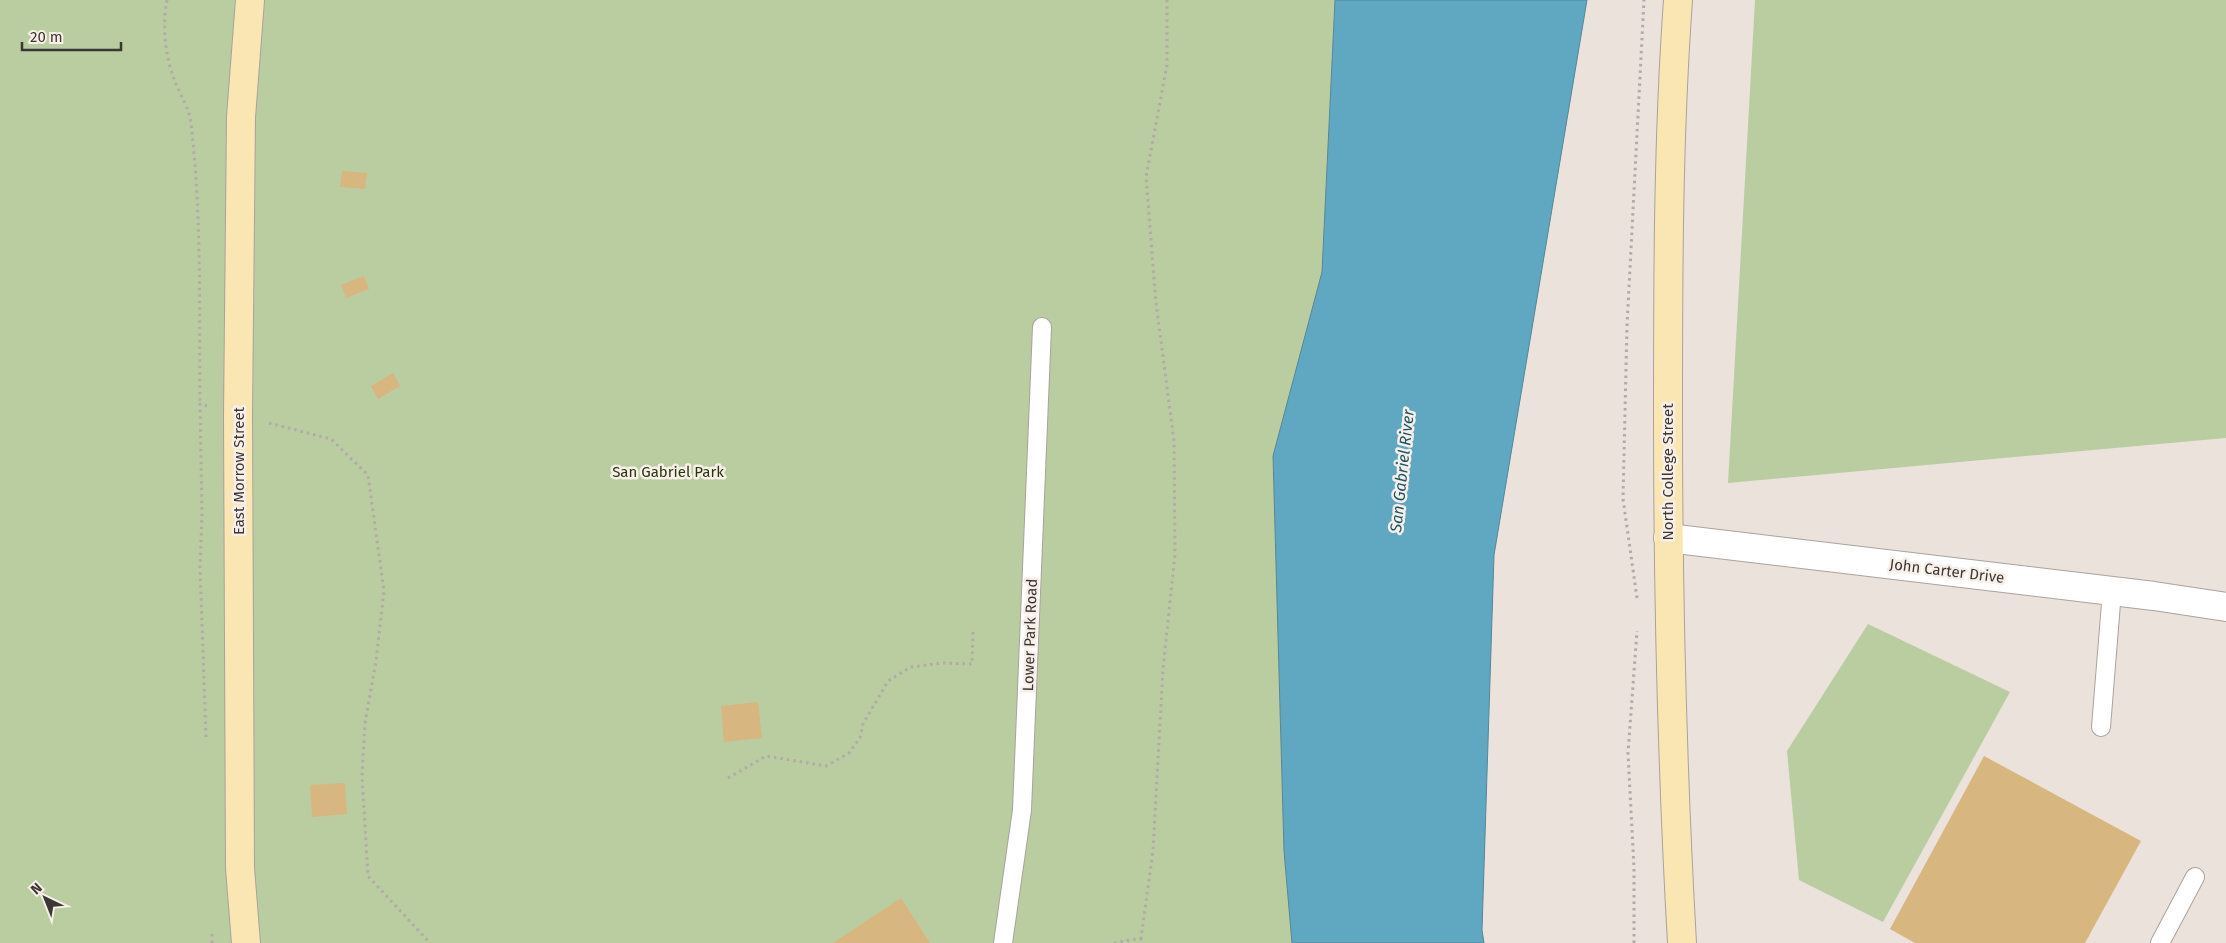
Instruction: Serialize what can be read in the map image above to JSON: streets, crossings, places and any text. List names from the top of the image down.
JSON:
{
  "streets": {
    "street": ["East Morrow Street", "North College Street", "John Carter Drive"],
    "lane": ["Lower Park Road"]
  },
  "crossings": [
    ["North College Street", "John Carter Drive"]
  ],
  "water": ["San Gabriel River"],
  "parks": ["San Gabriel Park"],
  "scale_bar": "20 m",
  "north": "top left"
}
